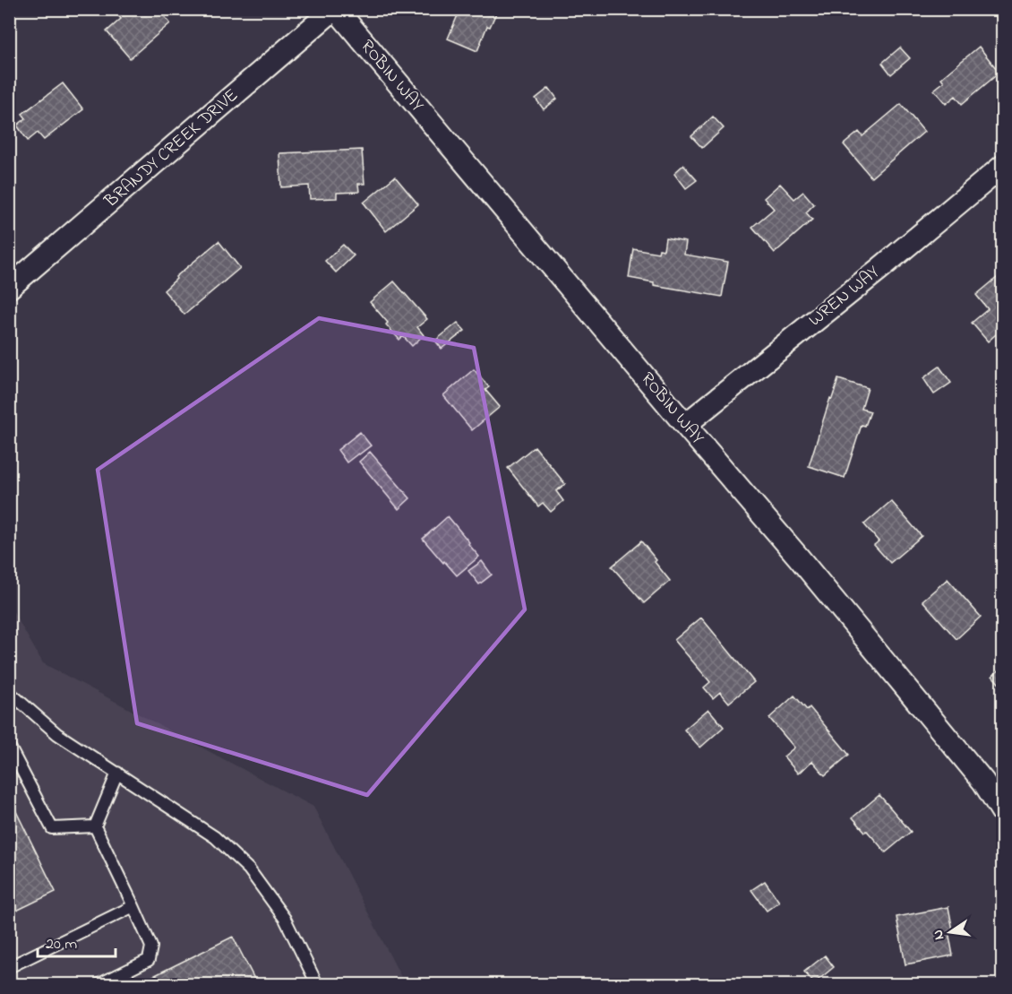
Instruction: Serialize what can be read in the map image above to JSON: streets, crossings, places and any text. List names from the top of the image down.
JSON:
{
  "streets": {
    "street": ["ROBIN WAY", "BRANDY CREEK DRIVE", "WREN WAY"]
  },
  "crossings": [
    ["ROBIN WAY", "BRANDY CREEK DRIVE"],
    ["ROBIN WAY", "WREN WAY"]
  ],
  "scale_bar": "20 m",
  "north": "left"
}
